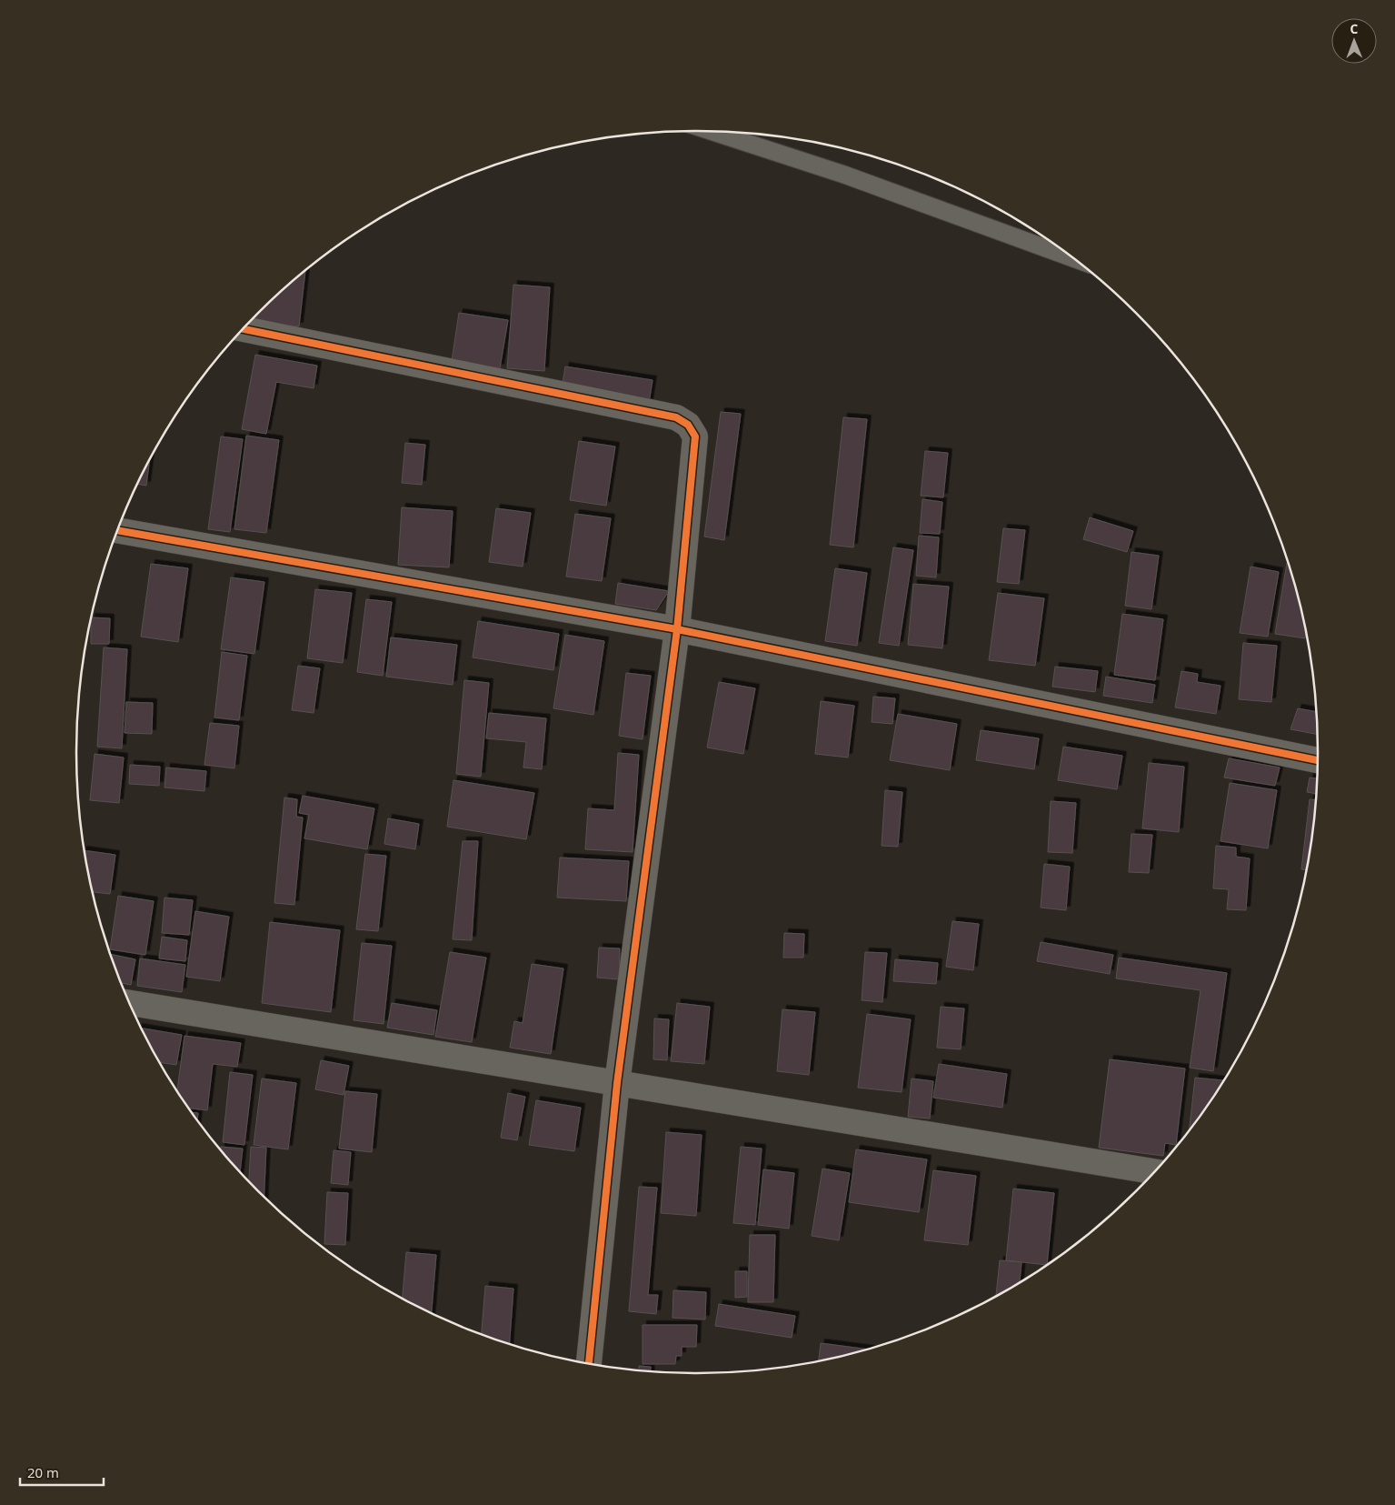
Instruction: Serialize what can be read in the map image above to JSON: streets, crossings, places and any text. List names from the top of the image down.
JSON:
{
  "scale_bar": "20 m",
  "north": "top"
}
